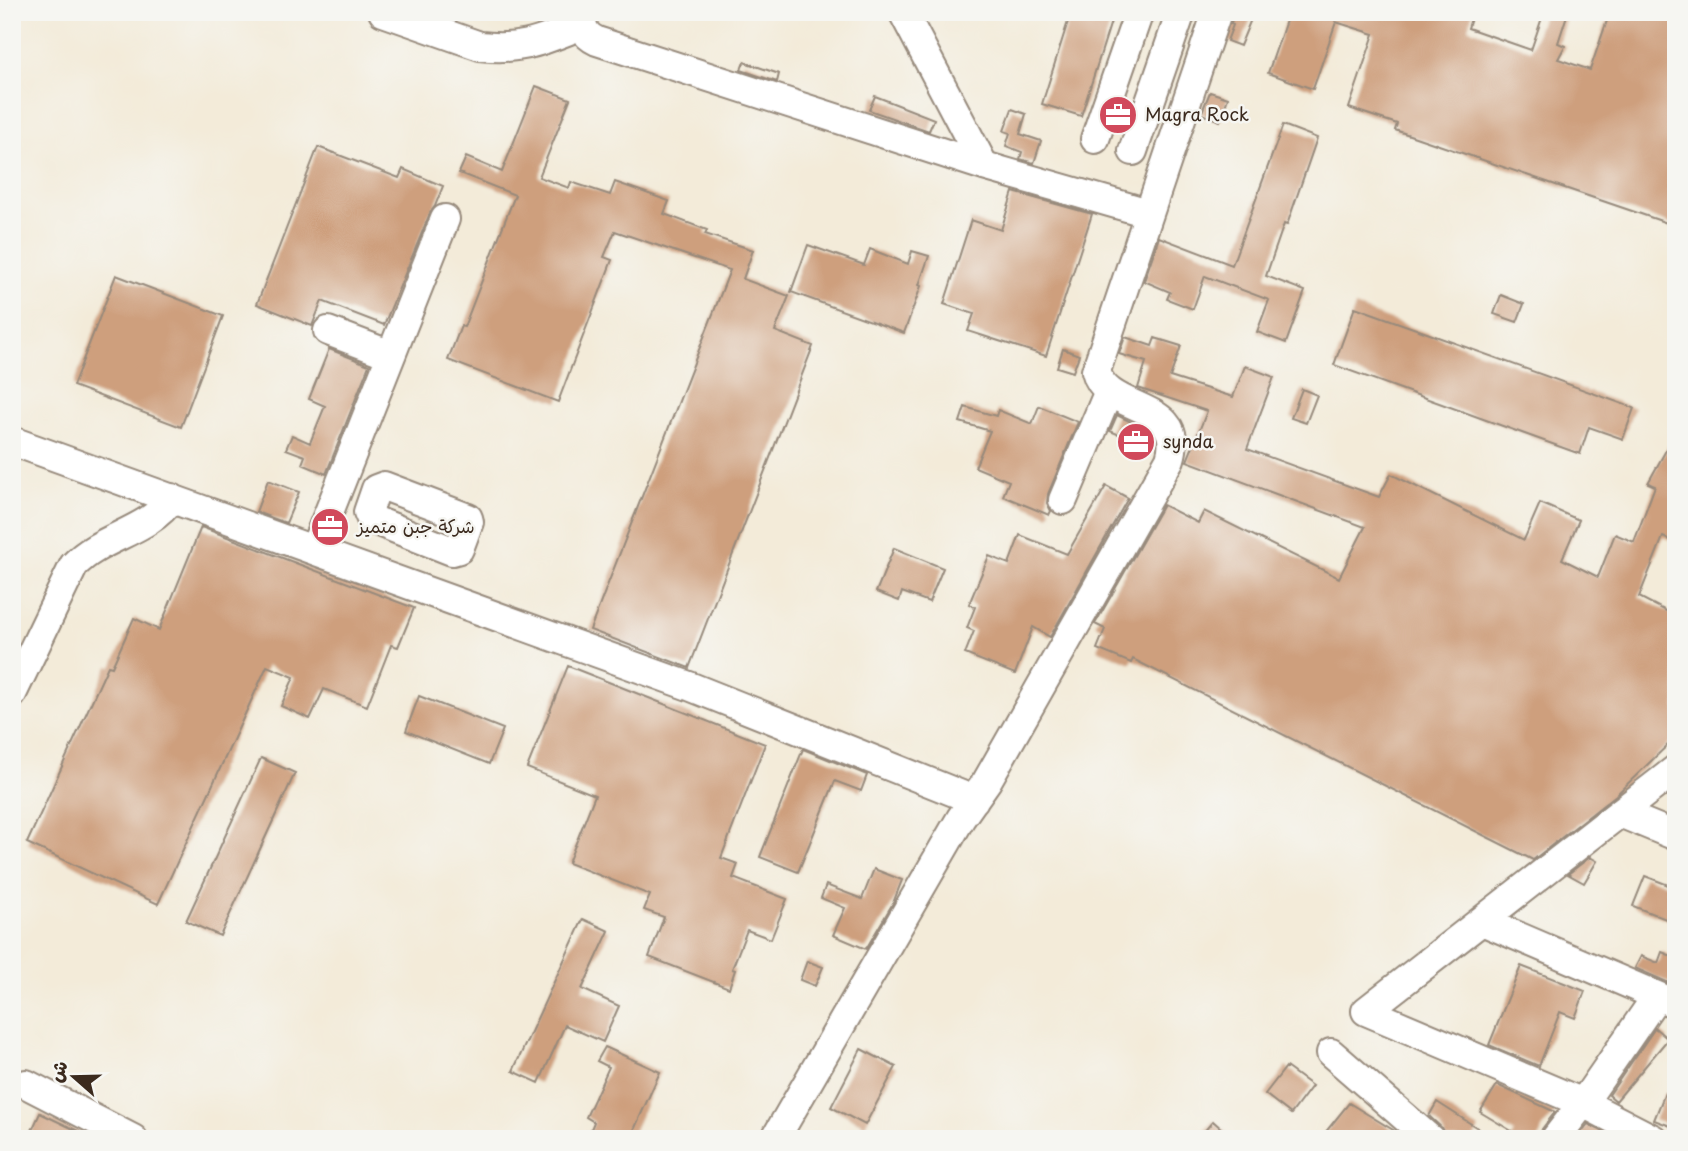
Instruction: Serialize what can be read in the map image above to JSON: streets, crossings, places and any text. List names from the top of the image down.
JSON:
{
  "places": {
    "office": ["Magra Rock", "synda", "شركة جبن متميز"]
  },
  "north": "left"
}
